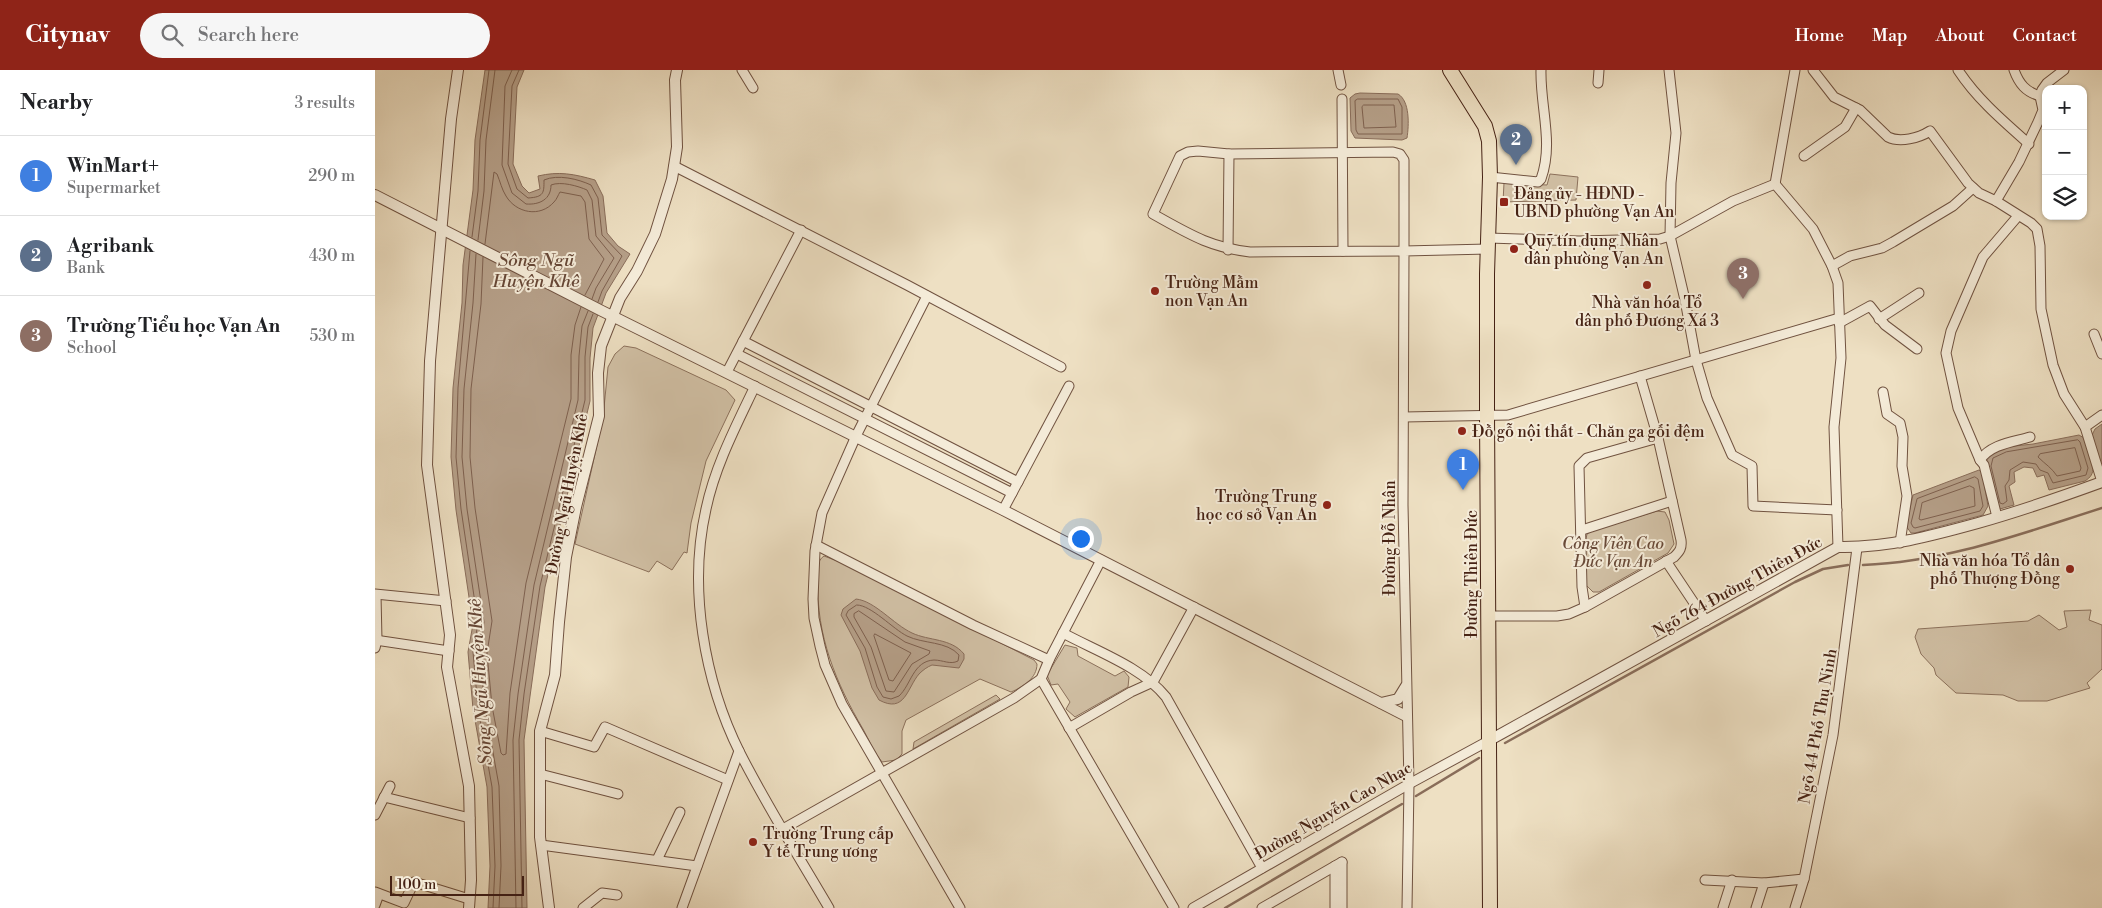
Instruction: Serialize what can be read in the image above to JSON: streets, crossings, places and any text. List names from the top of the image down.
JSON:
{
  "streets": {
    "main road": ["Đường Thiên Đức"],
    "street": [
      "Đường Ngũ Huyện Khê",
      "Đường Đỗ Nhân",
      "Ngõ 764 Đường Thiên Đức",
      "Ngõ 44 Phố Thụ Ninh",
      "Đường Nguyễn Cao Nhạc"
    ]
  },
  "crossings": [
    ["Đường Đỗ Nhân", "Đường Nguyễn Cao Nhạc"],
    ["Đường Thiên Đức", "Ngõ 764 Đường Thiên Đức"],
    ["Đường Thiên Đức", "Đường Nguyễn Cao Nhạc"],
    ["Ngõ 764 Đường Thiên Đức", "Ngõ 44 Phố Thụ Ninh"],
    ["Ngõ 764 Đường Thiên Đức", "Đường Nguyễn Cao Nhạc"]
  ],
  "water": ["Sông Ngũ Huyện Khê"],
  "parks": ["Công Viên Cao Đức Vạn An"],
  "places": {
    "transit": ["Đảng ủy - HĐND - UBND phường Vạn An"],
    "other": [
      "Quỹ tín dụng Nhân dân phường Vạn An",
      "Nhà văn hóa Tổ dân phố Đương Xá 3",
      "Trường Mầm non Vạn An",
      "Đồ gỗ nội thất - Chăn ga gối đệm",
      "Trường Trung học cơ sở Vạn An",
      "Nhà văn hóa Tổ dân phố Thượng Đồng",
      "Trường Trung cấp Y tế Trung ương"
    ]
  },
  "scale_bar": "100 m",
  "page": {
    "header": "Citynav",
    "search": "Search here",
    "nav": [
      "Home",
      "Map",
      "About",
      "Contact"
    ],
    "heading": ["Nearby", "3 results"],
    "map_buttons": ["+", "−"],
    "pins": ["2", "3", "1"],
    "list": [
      {
        "mark": "1",
        "name": "WinMart+",
        "note": "Supermarket",
        "value": "290 m"
      },
      {
        "mark": "2",
        "name": "Agribank",
        "note": "Bank",
        "value": "430 m"
      },
      {
        "mark": "3",
        "name": "Trường Tiểu học Vạn An",
        "note": "School",
        "value": "530 m"
      }
    ],
    "scale": "100 m"
  }
}
